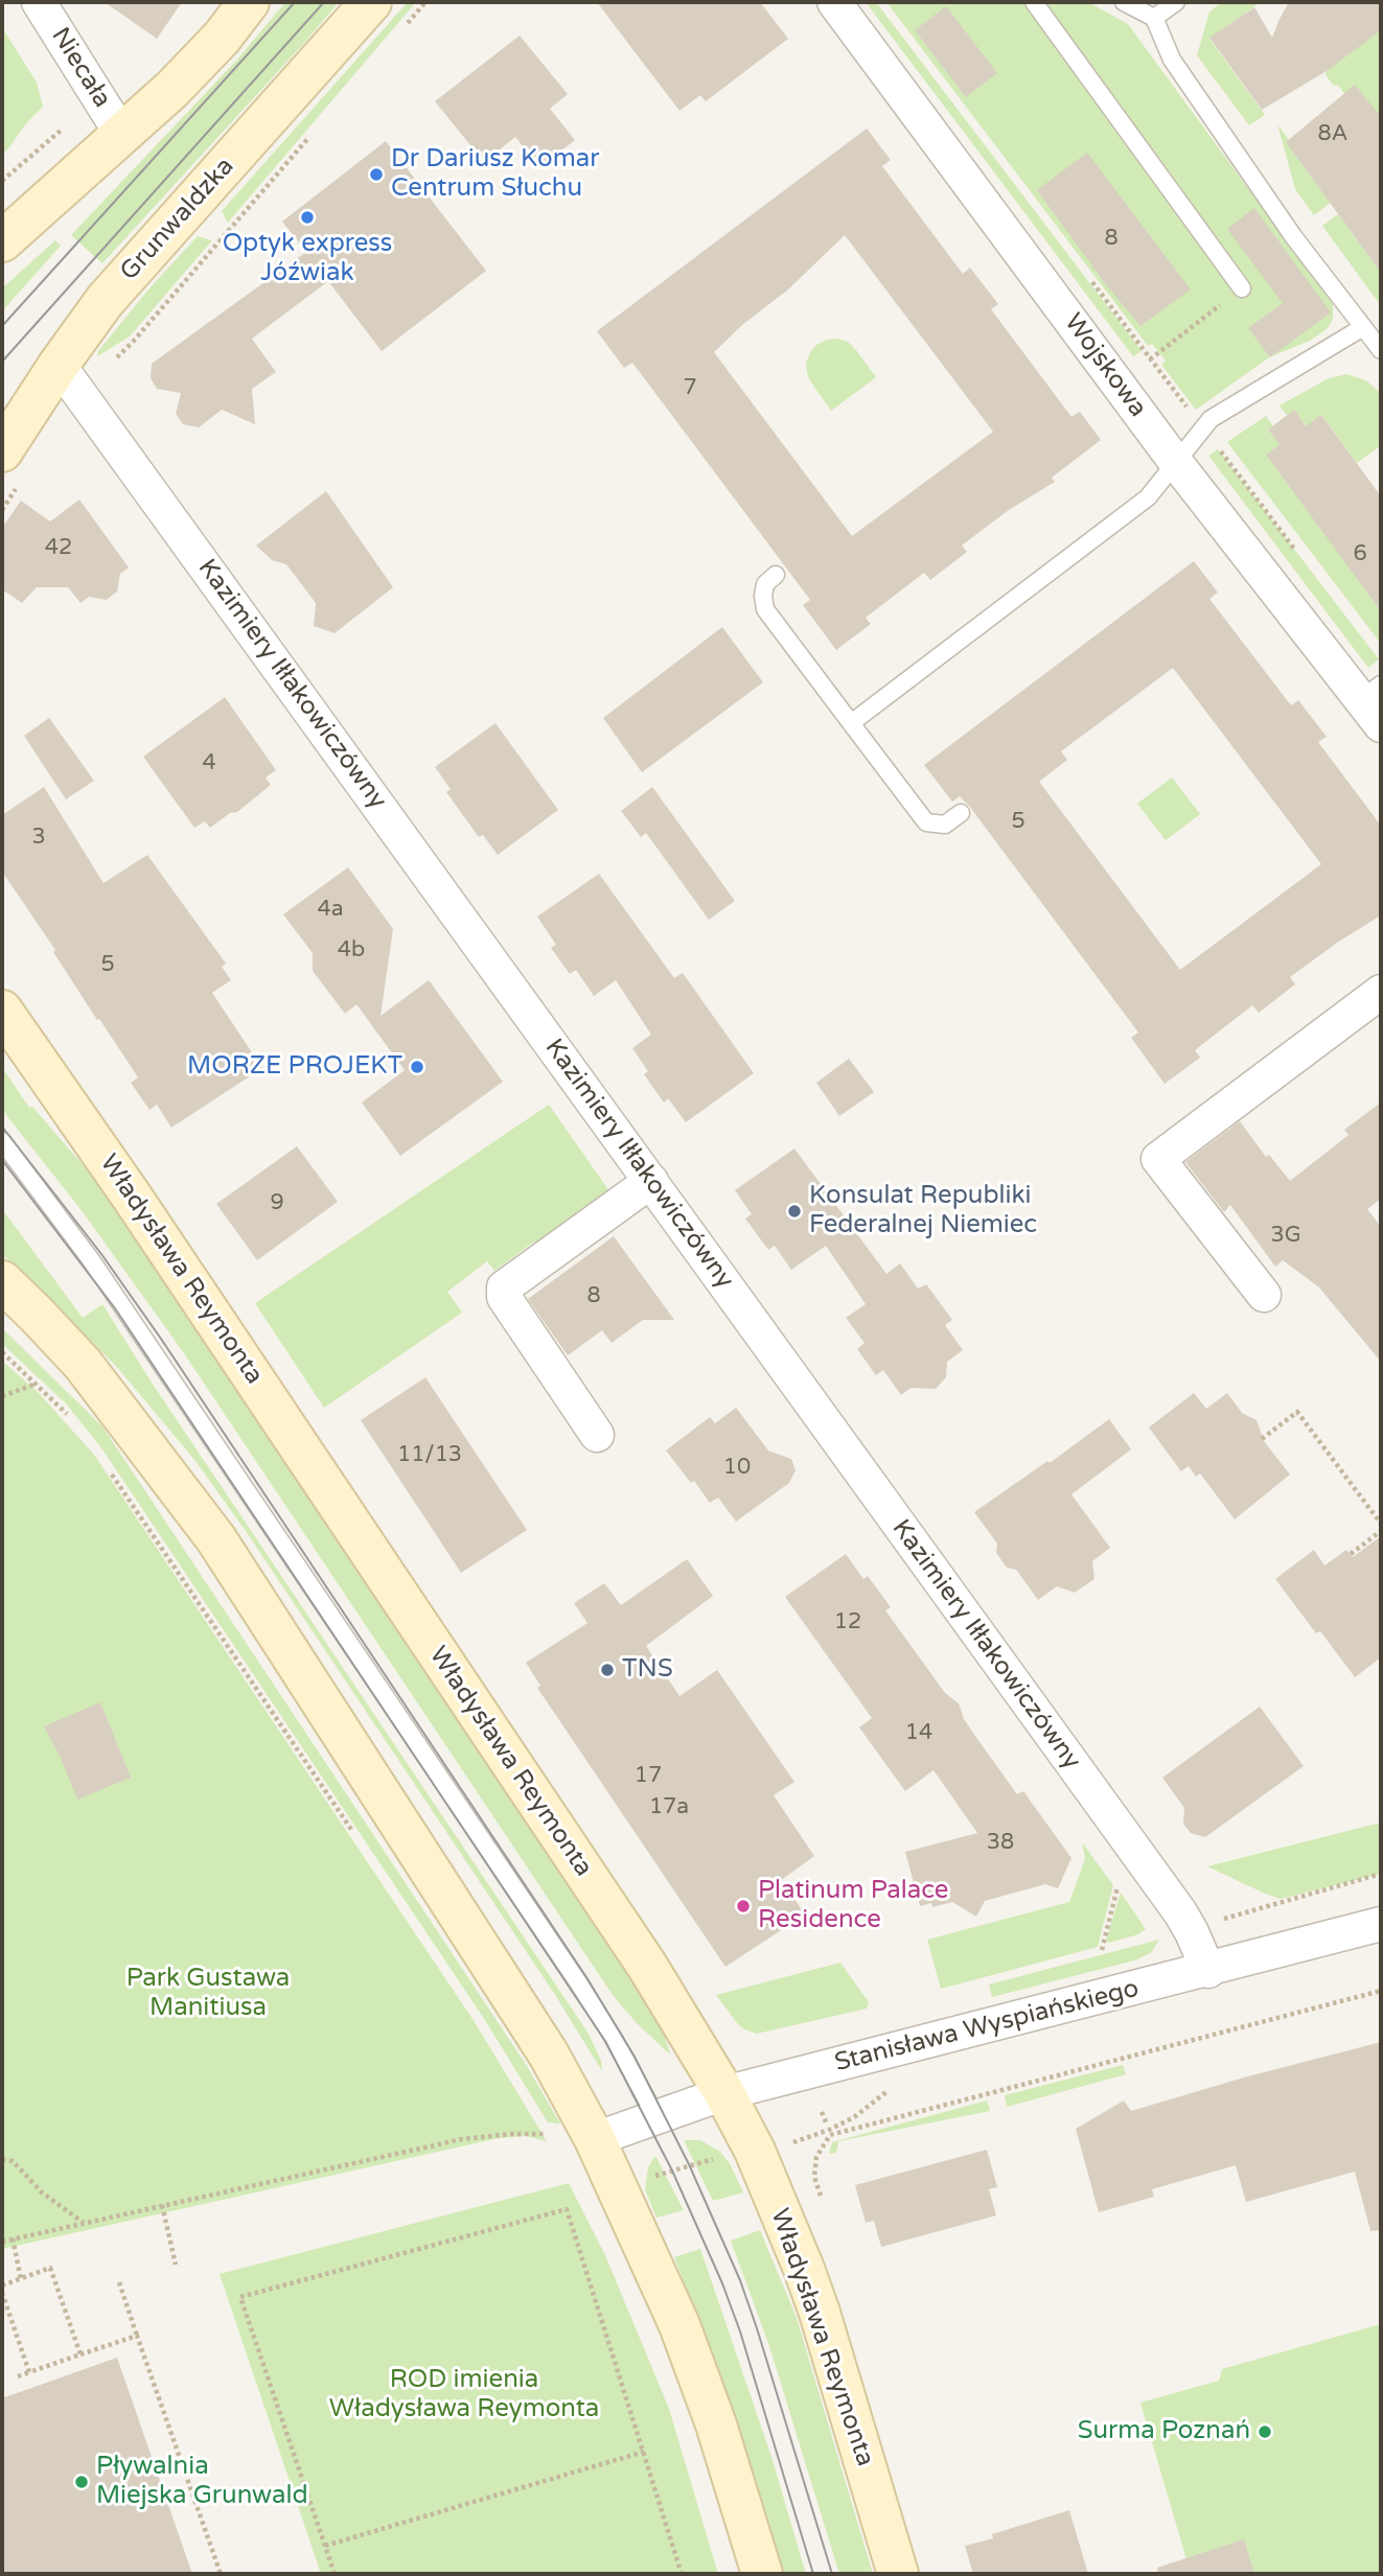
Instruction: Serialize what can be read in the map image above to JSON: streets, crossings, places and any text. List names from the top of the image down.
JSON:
{
  "streets": {
    "main road": ["Grunwaldzka", "Władysława Reymonta"],
    "street": [
      "Niecała",
      "Wojskowa",
      "Kazimiery Iłłakowiczówny",
      "Stanisława Wyspiańskiego"
    ]
  },
  "crossings": [
    ["Grunwaldzka", "Kazimiery Iłłakowiczówny"],
    ["Kazimiery Iłłakowiczówny", "Stanisława Wyspiańskiego"],
    ["Władysława Reymonta", "Stanisława Wyspiańskiego"]
  ],
  "parks": ["Park Gustawa Manitiusa", "ROD imienia Władysława Reymonta"],
  "places": [
    "Dr Dariusz Komar Centrum Słuchu",
    "Optyk express Jóźwiak",
    "MORZE PROJEKT",
    "Konsulat Republiki Federalnej Niemiec",
    "TNS",
    "Platinum Palace Residence",
    "Surma Poznań",
    "Pływalnia Miejska Grunwald"
  ],
  "house_numbers": [
    "8A",
    "8",
    "7",
    "42",
    "6",
    "4",
    "5",
    "3",
    "4a",
    "4b",
    "5",
    "9",
    "3G",
    "8",
    "11/13",
    "10",
    "12",
    "14",
    "17",
    "17a",
    "38"
  ]
}
